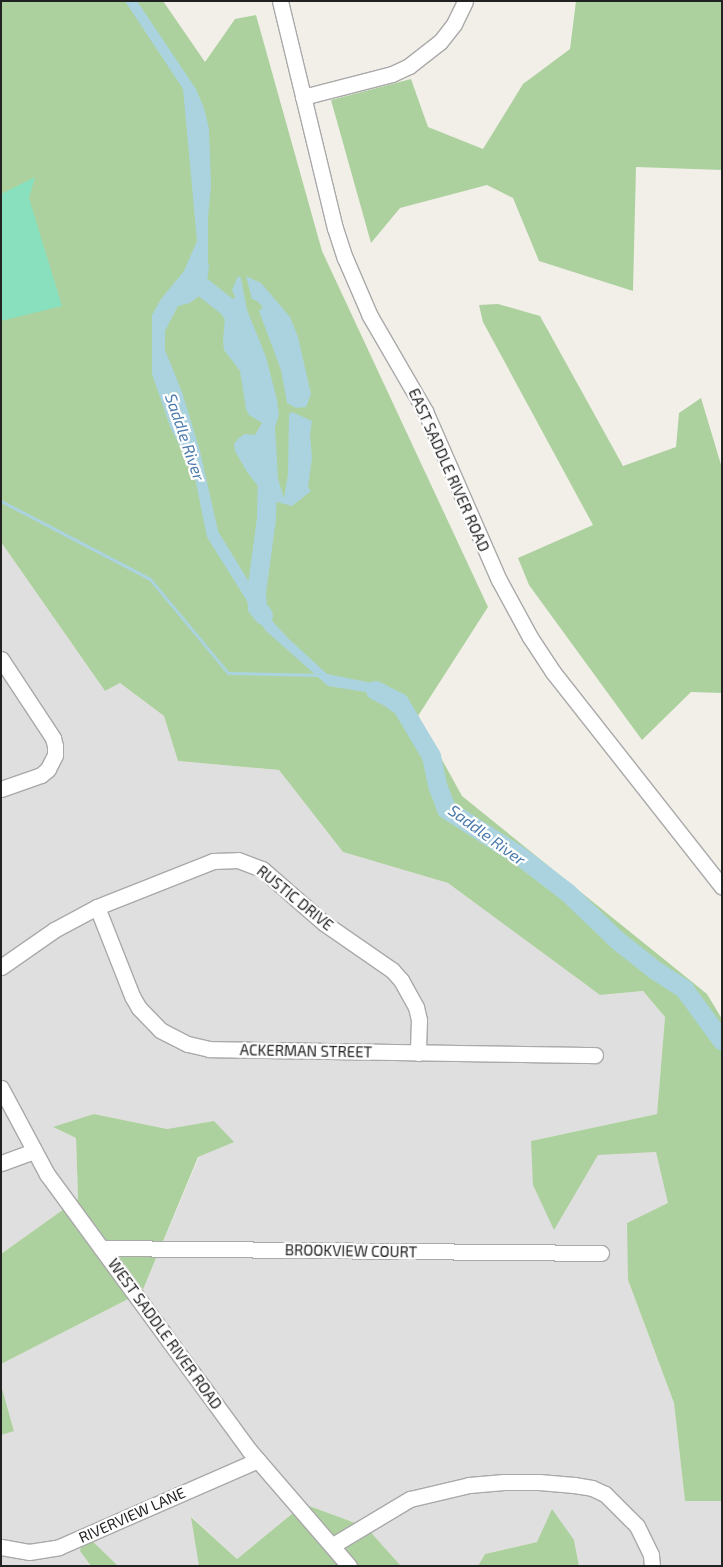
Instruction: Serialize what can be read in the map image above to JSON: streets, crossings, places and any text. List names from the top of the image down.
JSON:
{
  "streets": {
    "street": [
      "EAST SADDLE RIVER ROAD",
      "RUSTIC DRIVE",
      "ACKERMAN STREET",
      "BROOKVIEW COURT",
      "WEST SADDLE RIVER ROAD",
      "RIVERVIEW LANE"
    ]
  },
  "crossings": [
    ["RUSTIC DRIVE", "ACKERMAN STREET"],
    ["BROOKVIEW COURT", "WEST SADDLE RIVER ROAD"],
    ["WEST SADDLE RIVER ROAD", "RIVERVIEW LANE"]
  ],
  "water": ["Saddle River"]
}
